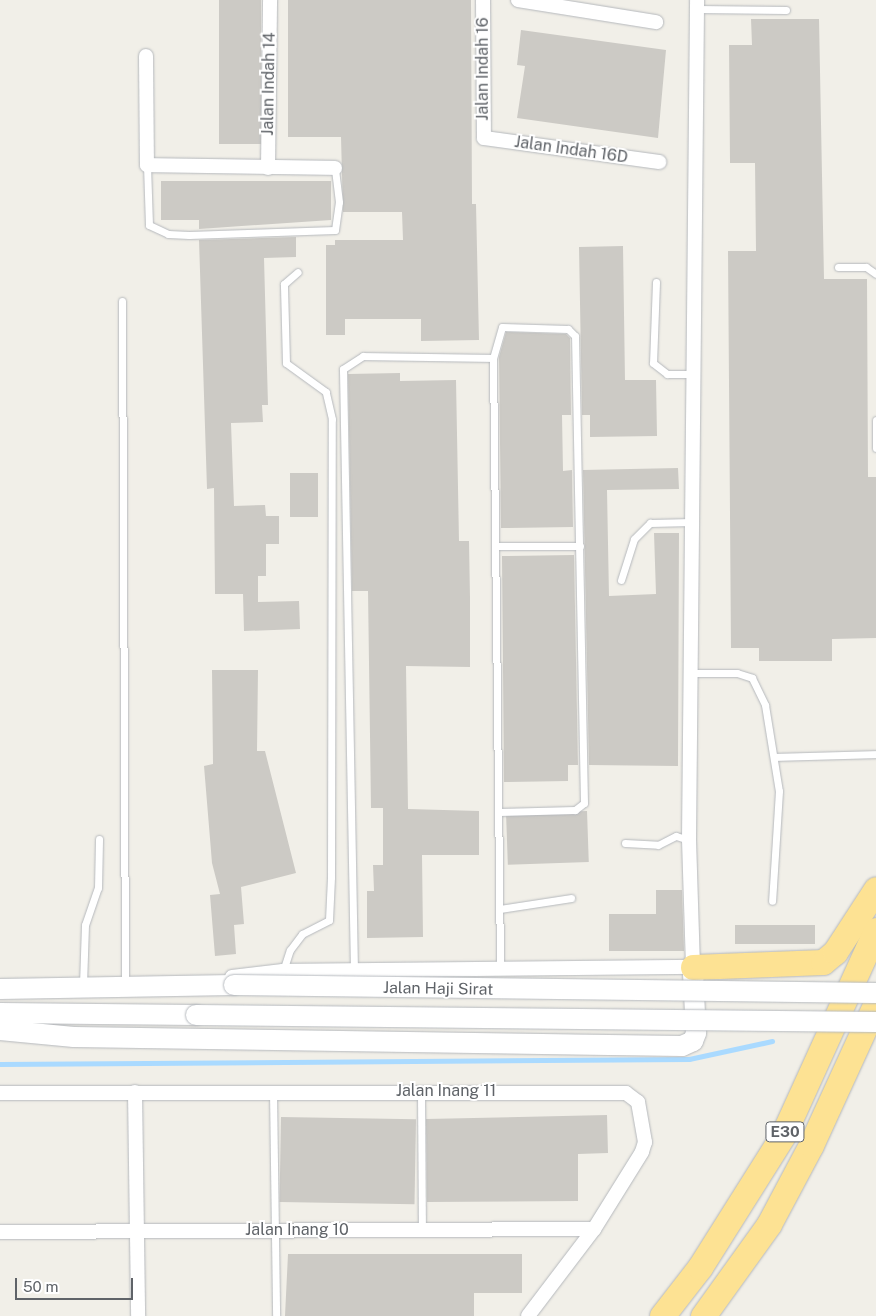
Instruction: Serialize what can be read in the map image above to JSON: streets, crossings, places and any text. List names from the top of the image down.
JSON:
{
  "streets": {
    "highway": ["E30"],
    "main road": ["Jalan Haji Sirat"],
    "street": [
      "Jalan Indah 16",
      "Jalan Indah 14",
      "Jalan Indah 16D",
      "Jalan Inang 11",
      "Jalan Inang 10"
    ]
  },
  "crossings": [
    ["Jalan Indah 16", "Jalan Indah 16D"],
    ["Jalan Inang 11", "Jalan Inang 10"]
  ],
  "scale_bar": "50 m"
}
